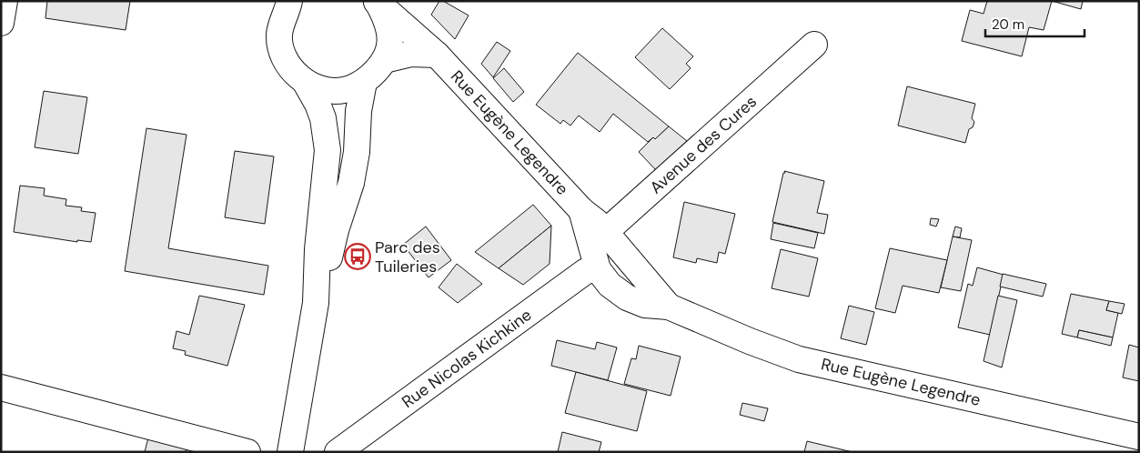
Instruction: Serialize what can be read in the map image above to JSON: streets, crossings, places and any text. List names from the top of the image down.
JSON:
{
  "streets": {
    "street": ["Rue Eugène Legendre", "Avenue des Cures", "Rue Nicolas Kichkine"]
  },
  "crossings": [
    ["Rue Eugène Legendre", "Avenue des Cures"],
    ["Rue Eugène Legendre", "Rue Nicolas Kichkine"]
  ],
  "places": {
    "bus stop": ["Parc des Tuileries"]
  },
  "scale_bar": "20 m"
}
